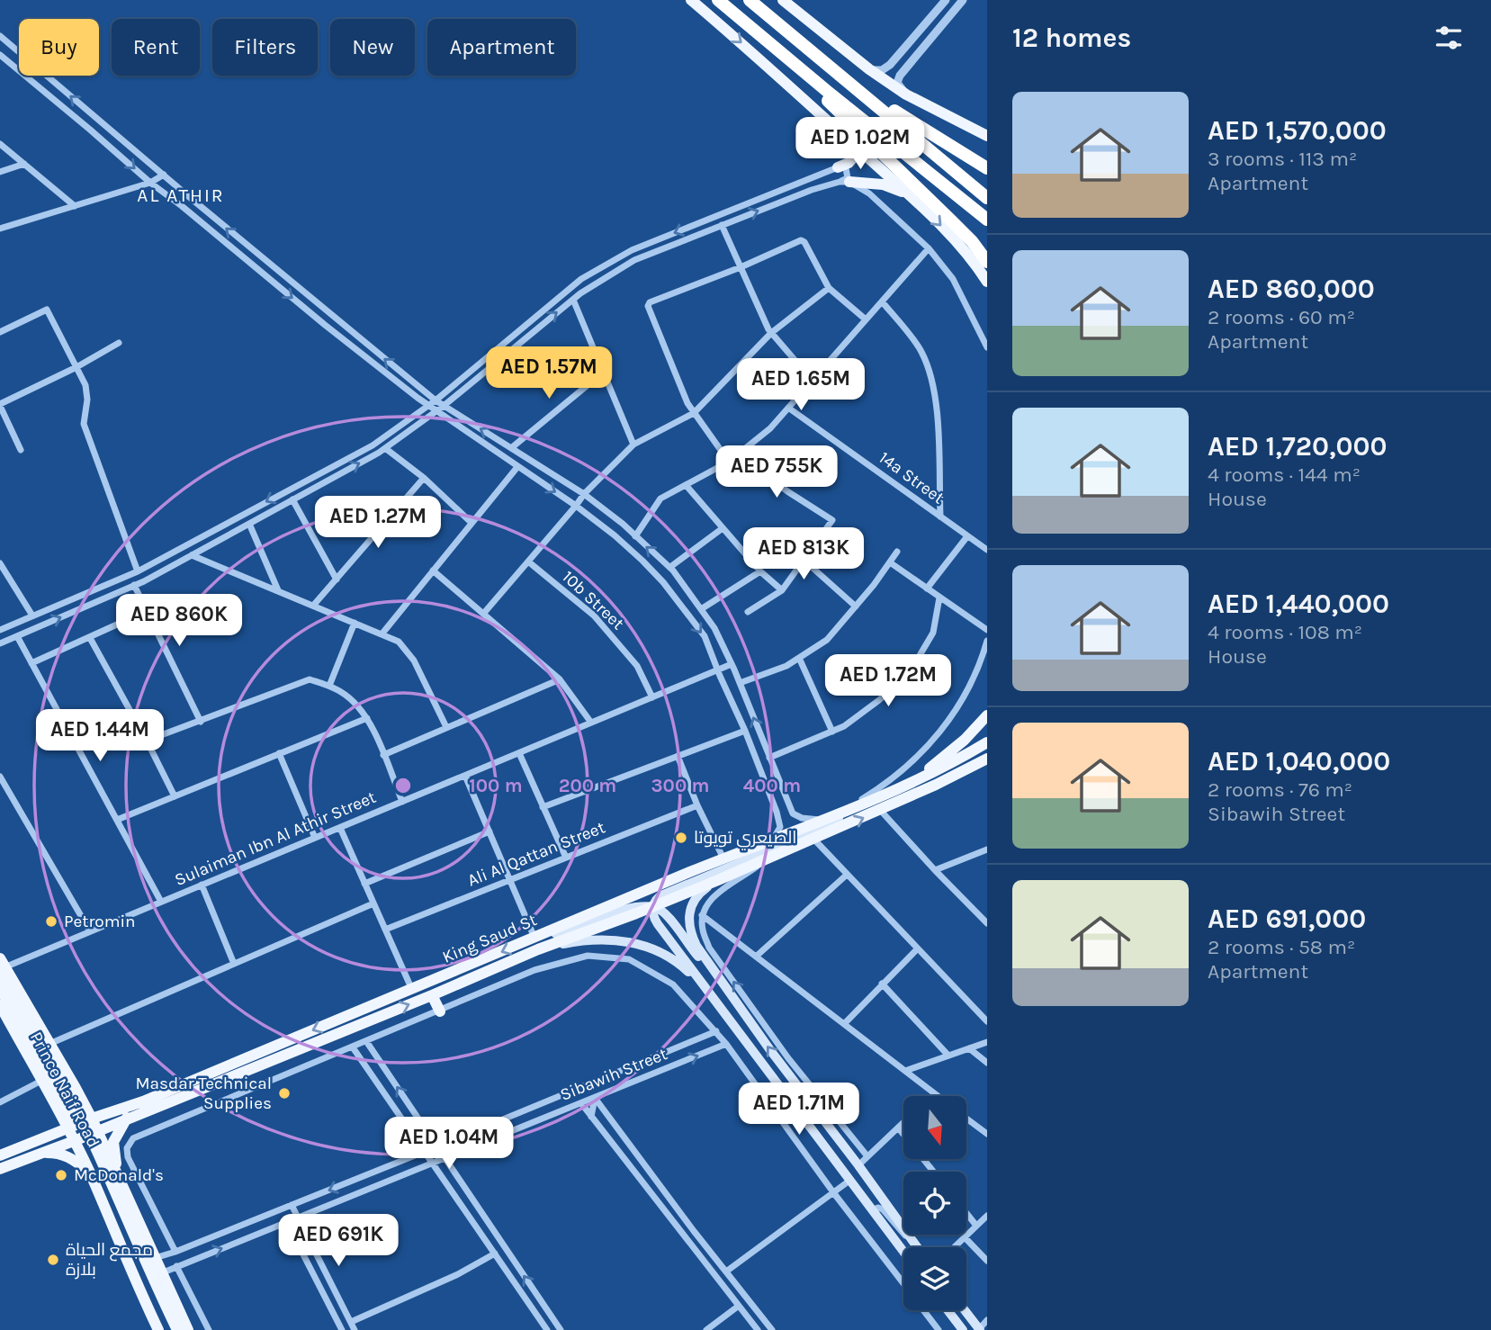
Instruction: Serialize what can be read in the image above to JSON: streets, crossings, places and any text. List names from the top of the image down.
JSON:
{
  "streets": {
    "main road": ["King Saud St", "Prince Naif Road"],
    "street": [
      "14a Street",
      "10b Street",
      "Sulaiman Ibn Al Athir Street",
      "Ali Al Qattan Street",
      "Sibawih Street"
    ]
  },
  "crossings": [
    ["10b Street", "Sulaiman Ibn Al Athir Street"],
    ["Sulaiman Ibn Al Athir Street", "Prince Naif Road"],
    ["King Saud St", "Prince Naif Road"]
  ],
  "districts": ["AL ATHIR"],
  "places": [
    "الصيعري تويوتا",
    "Petromin",
    "Masdar Technical Supplies",
    "McDonald's",
    "مجمع الحياة بلازة"
  ],
  "north": "bottom",
  "page": {
    "heading": "12 homes",
    "chip": [
      "Buy",
      "Rent",
      "Filters",
      "New",
      "Apartment"
    ],
    "list": [
      {
        "name": "AED 1,570,000",
        "note": "3 rooms · 113 m² · Apartment"
      },
      {
        "name": "AED 860,000",
        "note": "2 rooms · 60 m² · Apartment"
      },
      {
        "name": "AED 1,720,000",
        "note": "4 rooms · 144 m² · House"
      },
      {
        "name": "AED 1,440,000",
        "note": "4 rooms · 108 m² · House"
      },
      {
        "name": "AED 1,040,000",
        "note": "2 rooms · 76 m² · Sibawih Street"
      },
      {
        "name": "AED 691,000",
        "note": "2 rooms · 58 m² · Apartment"
      }
    ],
    "price": [
      "AED 1.02M",
      "AED 1.57M",
      "AED 1.65M",
      "AED 755K",
      "AED 1.27M",
      "AED 813K",
      "AED 860K",
      "AED 1.72M",
      "AED 1.44M",
      "AED 1.71M",
      "AED 1.04M",
      "AED 691K"
    ]
  },
  "rings": [
    "100 m",
    "200 m",
    "300 m",
    "400 m"
  ]
}
